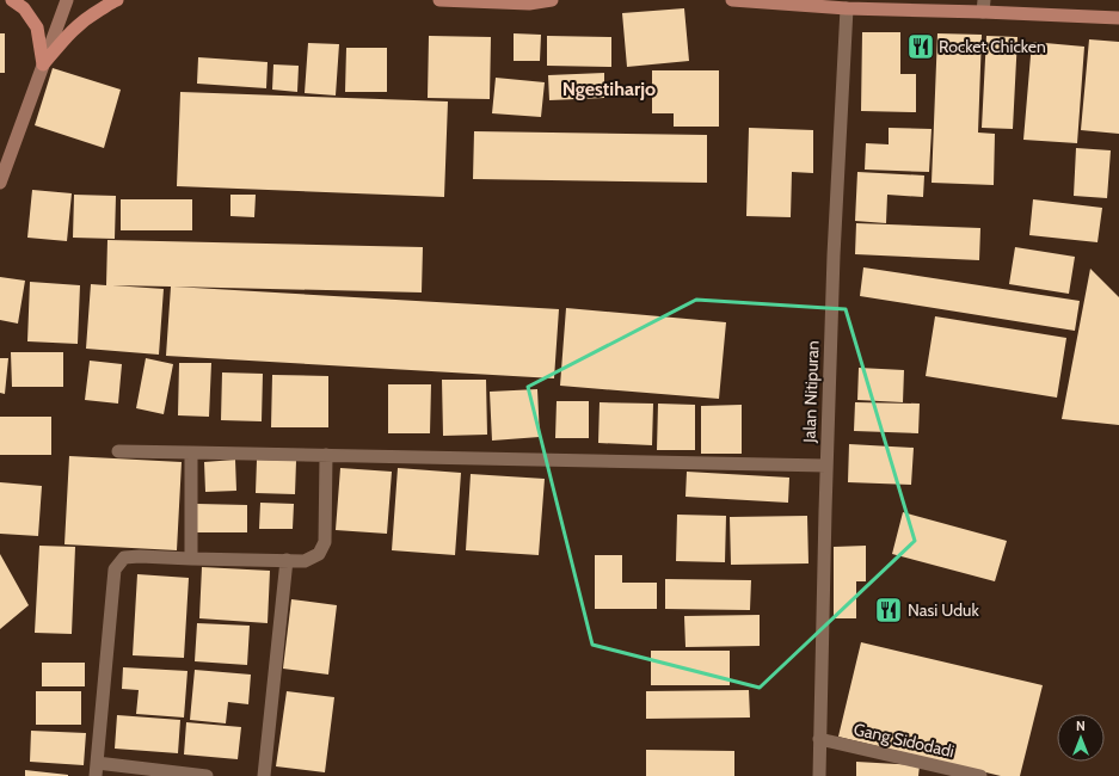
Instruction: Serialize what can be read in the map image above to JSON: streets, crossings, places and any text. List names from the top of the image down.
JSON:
{
  "streets": {
    "street": ["Jalan Nitipuran", "Gang Sidodadi"]
  },
  "crossings": [
    ["Jalan Nitipuran", "Gang Sidodadi"]
  ],
  "districts": ["Ngestiharjo"],
  "places": {
    "restaurant": ["Rocket Chicken", "Nasi Uduk"]
  },
  "north": "top"
}
